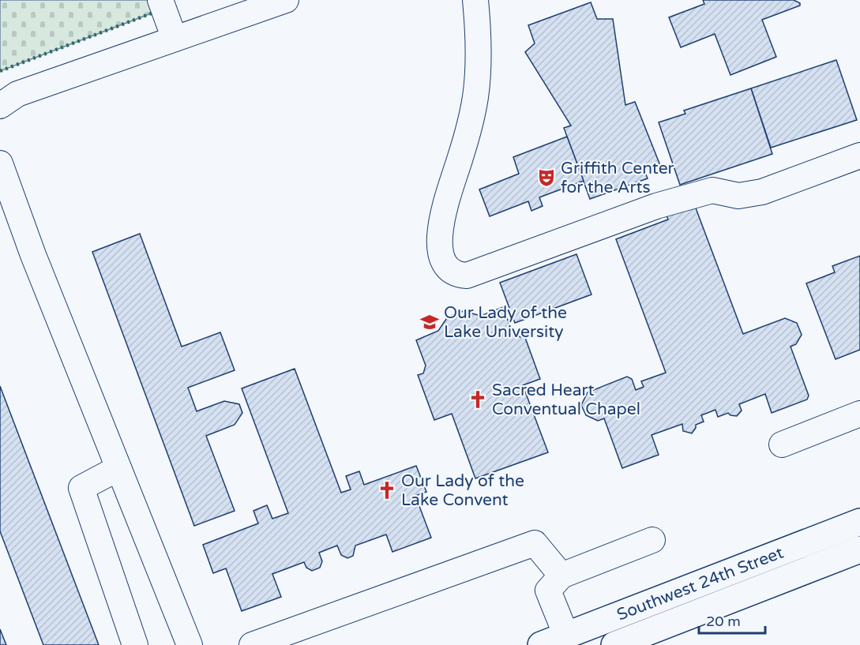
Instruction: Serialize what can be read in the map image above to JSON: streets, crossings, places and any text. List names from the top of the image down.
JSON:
{
  "streets": {
    "main road": ["Southwest 24th Street"]
  },
  "places": {
    "theatre": ["Griffith Center for the Arts"],
    "school or university": ["Our Lady of the Lake University"],
    "church": ["Sacred Heart Conventual Chapel", "Our Lady of the Lake Convent"]
  },
  "scale_bar": "20 m"
}
